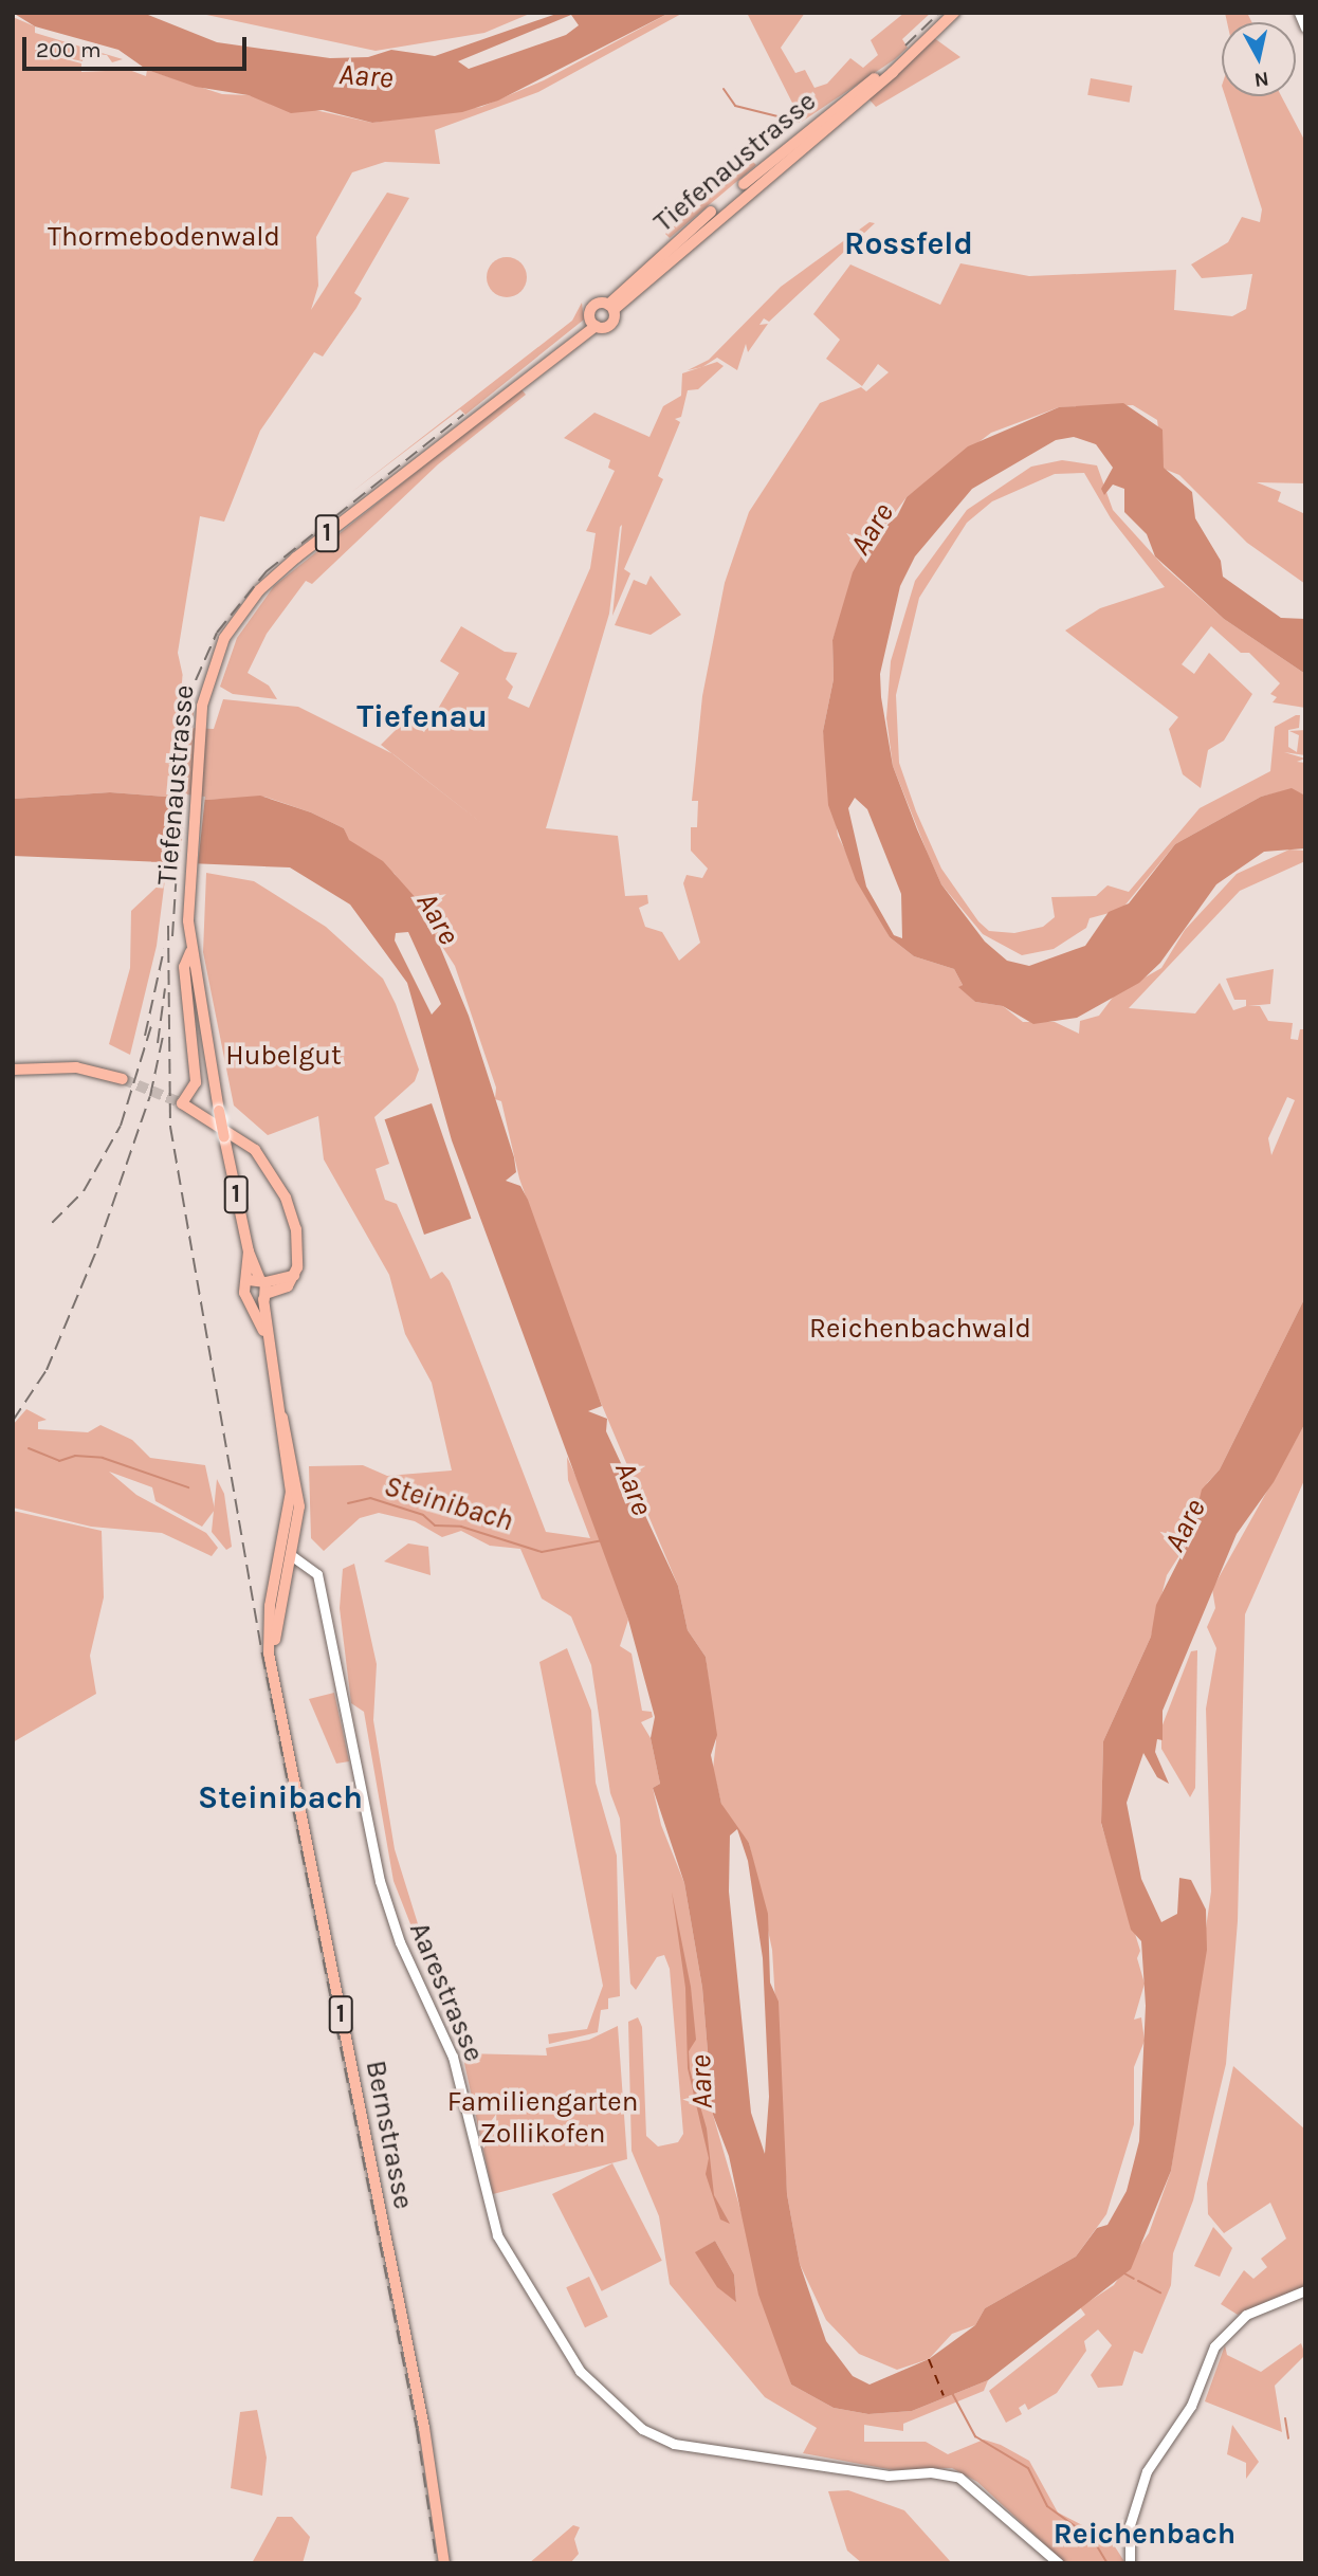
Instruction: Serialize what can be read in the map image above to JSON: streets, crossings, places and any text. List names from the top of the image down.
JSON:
{
  "streets": {
    "main road": ["Tiefenaustrasse", "1", "Bernstrasse"],
    "street": ["Aarestrasse"]
  },
  "crossings": [
    ["Tiefenaustrasse", "Bernstrasse"],
    ["Aarestrasse", "Bernstrasse"]
  ],
  "districts": [
    "Rossfeld",
    "Tiefenau",
    "Steinibach",
    "Reichenbach"
  ],
  "water": ["Aare", "Steinibach"],
  "parks": [
    "Thormebodenwald",
    "Hubelgut",
    "Reichenbachwald",
    "Familiengarten Zollikofen"
  ],
  "scale_bar": "200 m",
  "north": "bottom"
}
